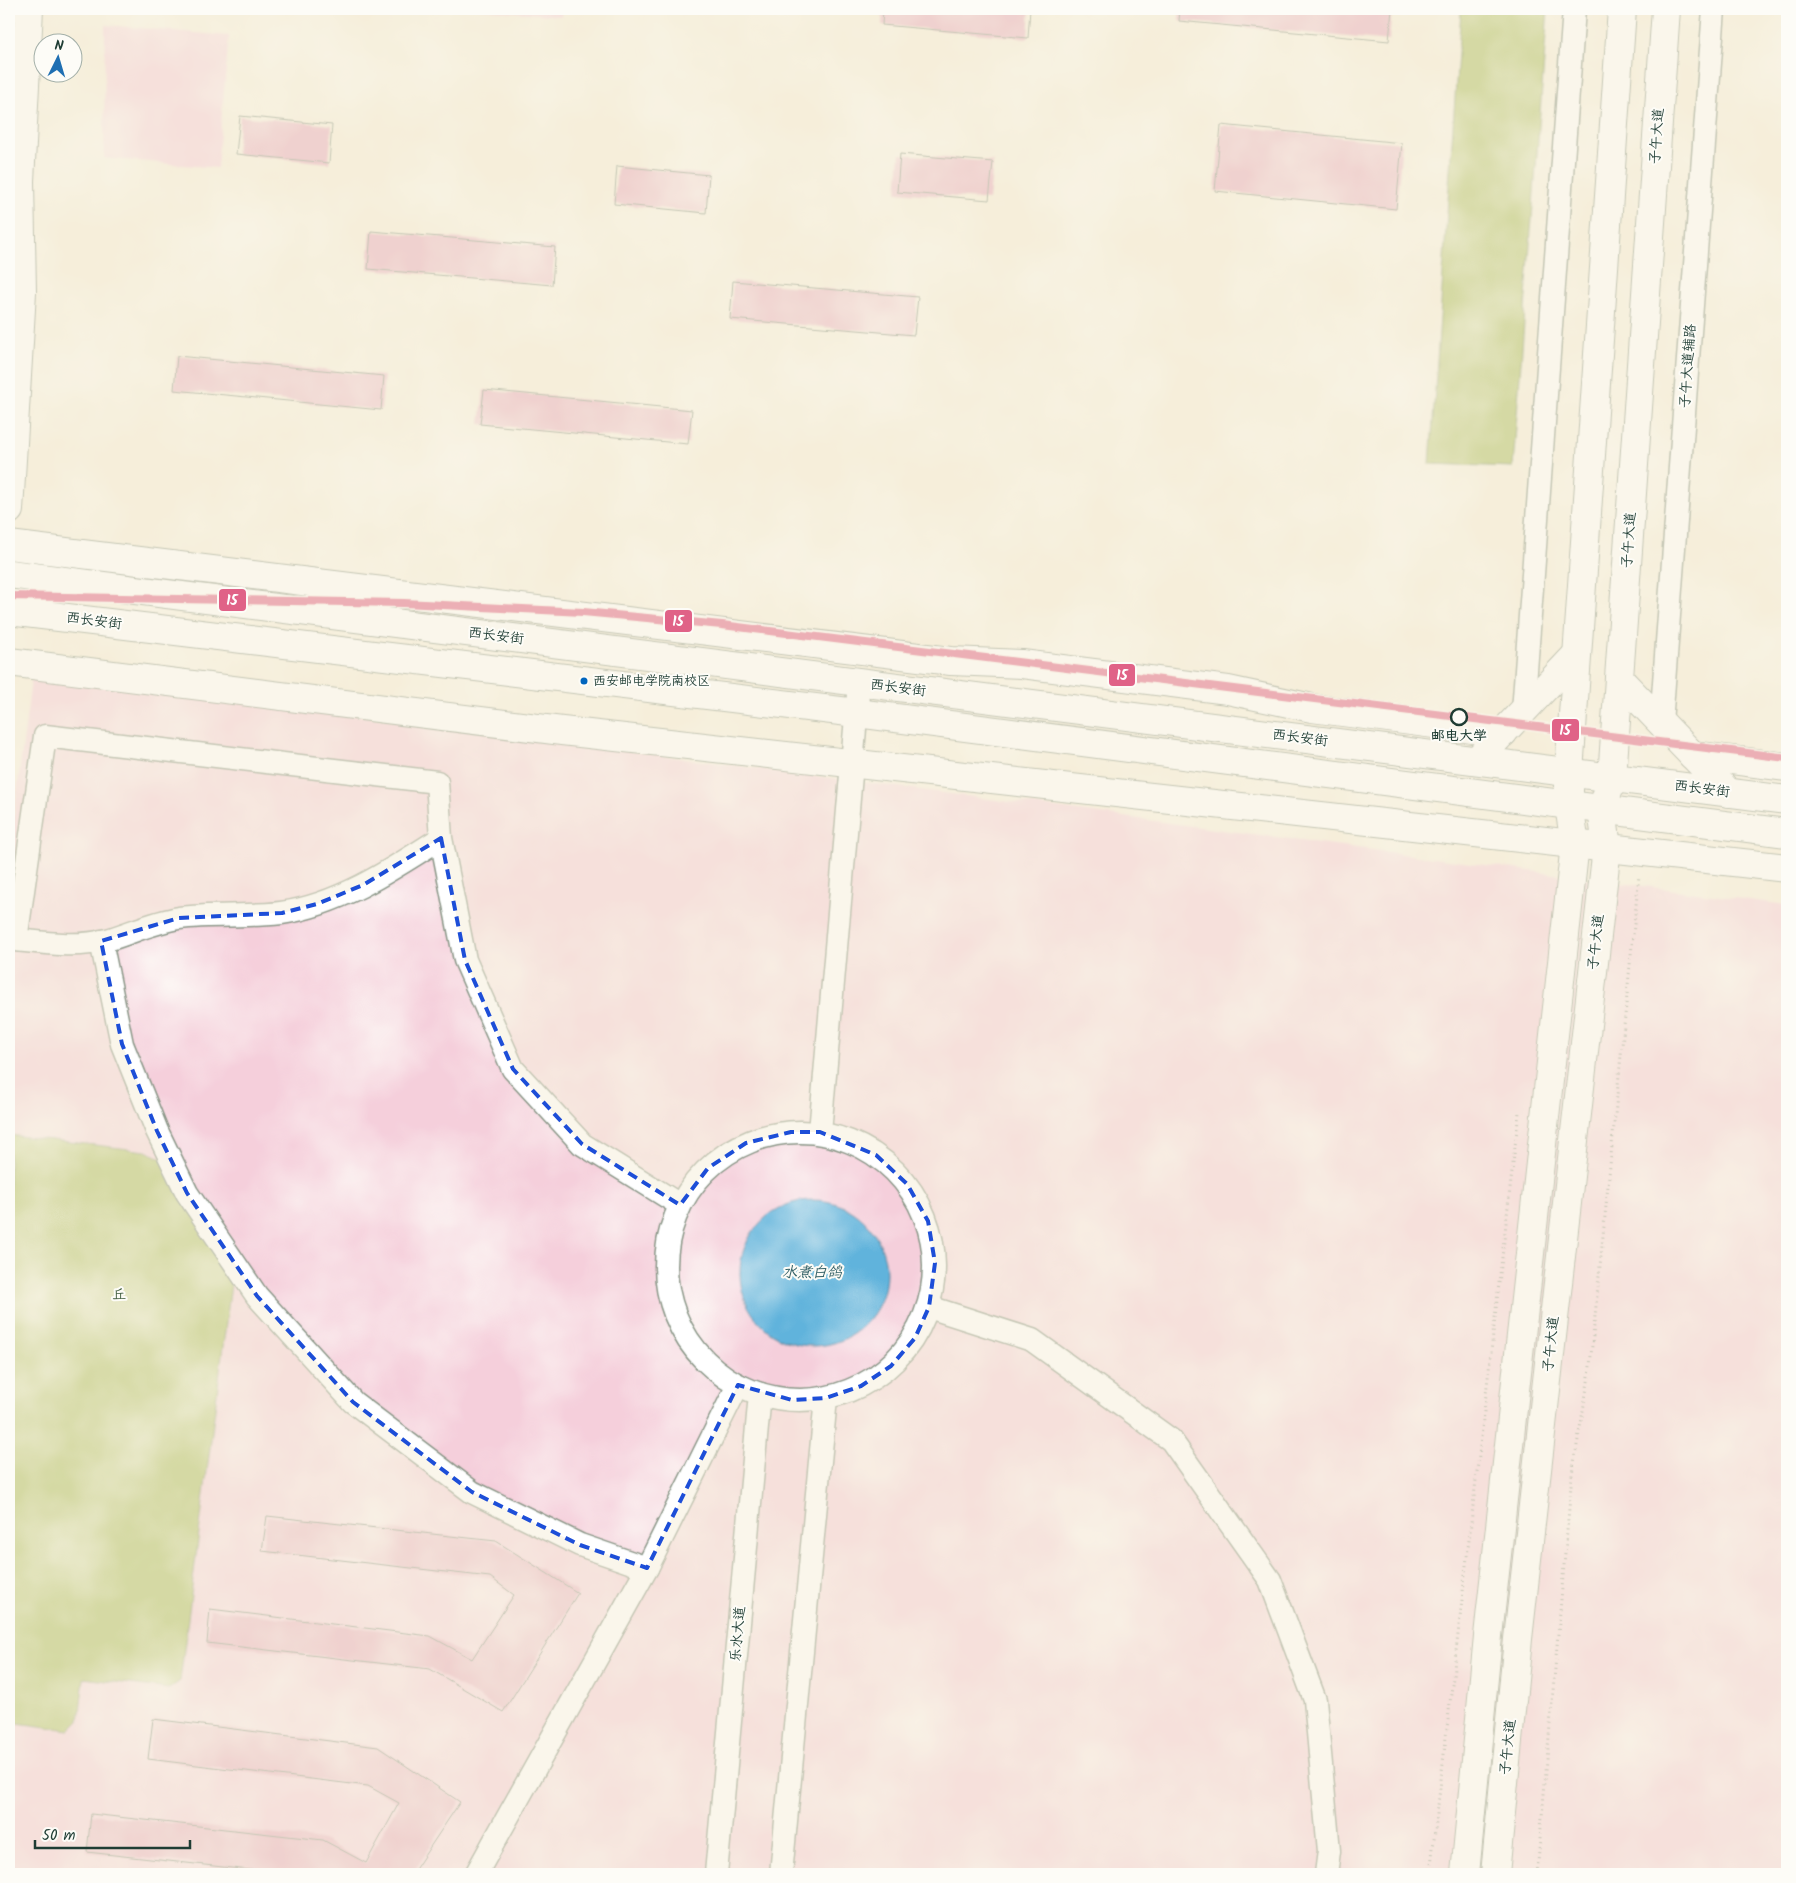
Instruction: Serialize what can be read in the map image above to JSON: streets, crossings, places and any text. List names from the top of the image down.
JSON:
{
  "streets": {
    "main road": ["子午大道", "西长安街"],
    "street": ["子午大道辅路", "乐水大道"]
  },
  "crossings": [
    ["子午大道", "西长安街"]
  ],
  "water": ["水煮白鸽"],
  "parks": ["丘"],
  "places": ["西安邮电学院南校区", "邮电大学"],
  "lines": ["transit line 15"],
  "scale_bar": "50 m",
  "north": "top"
}
